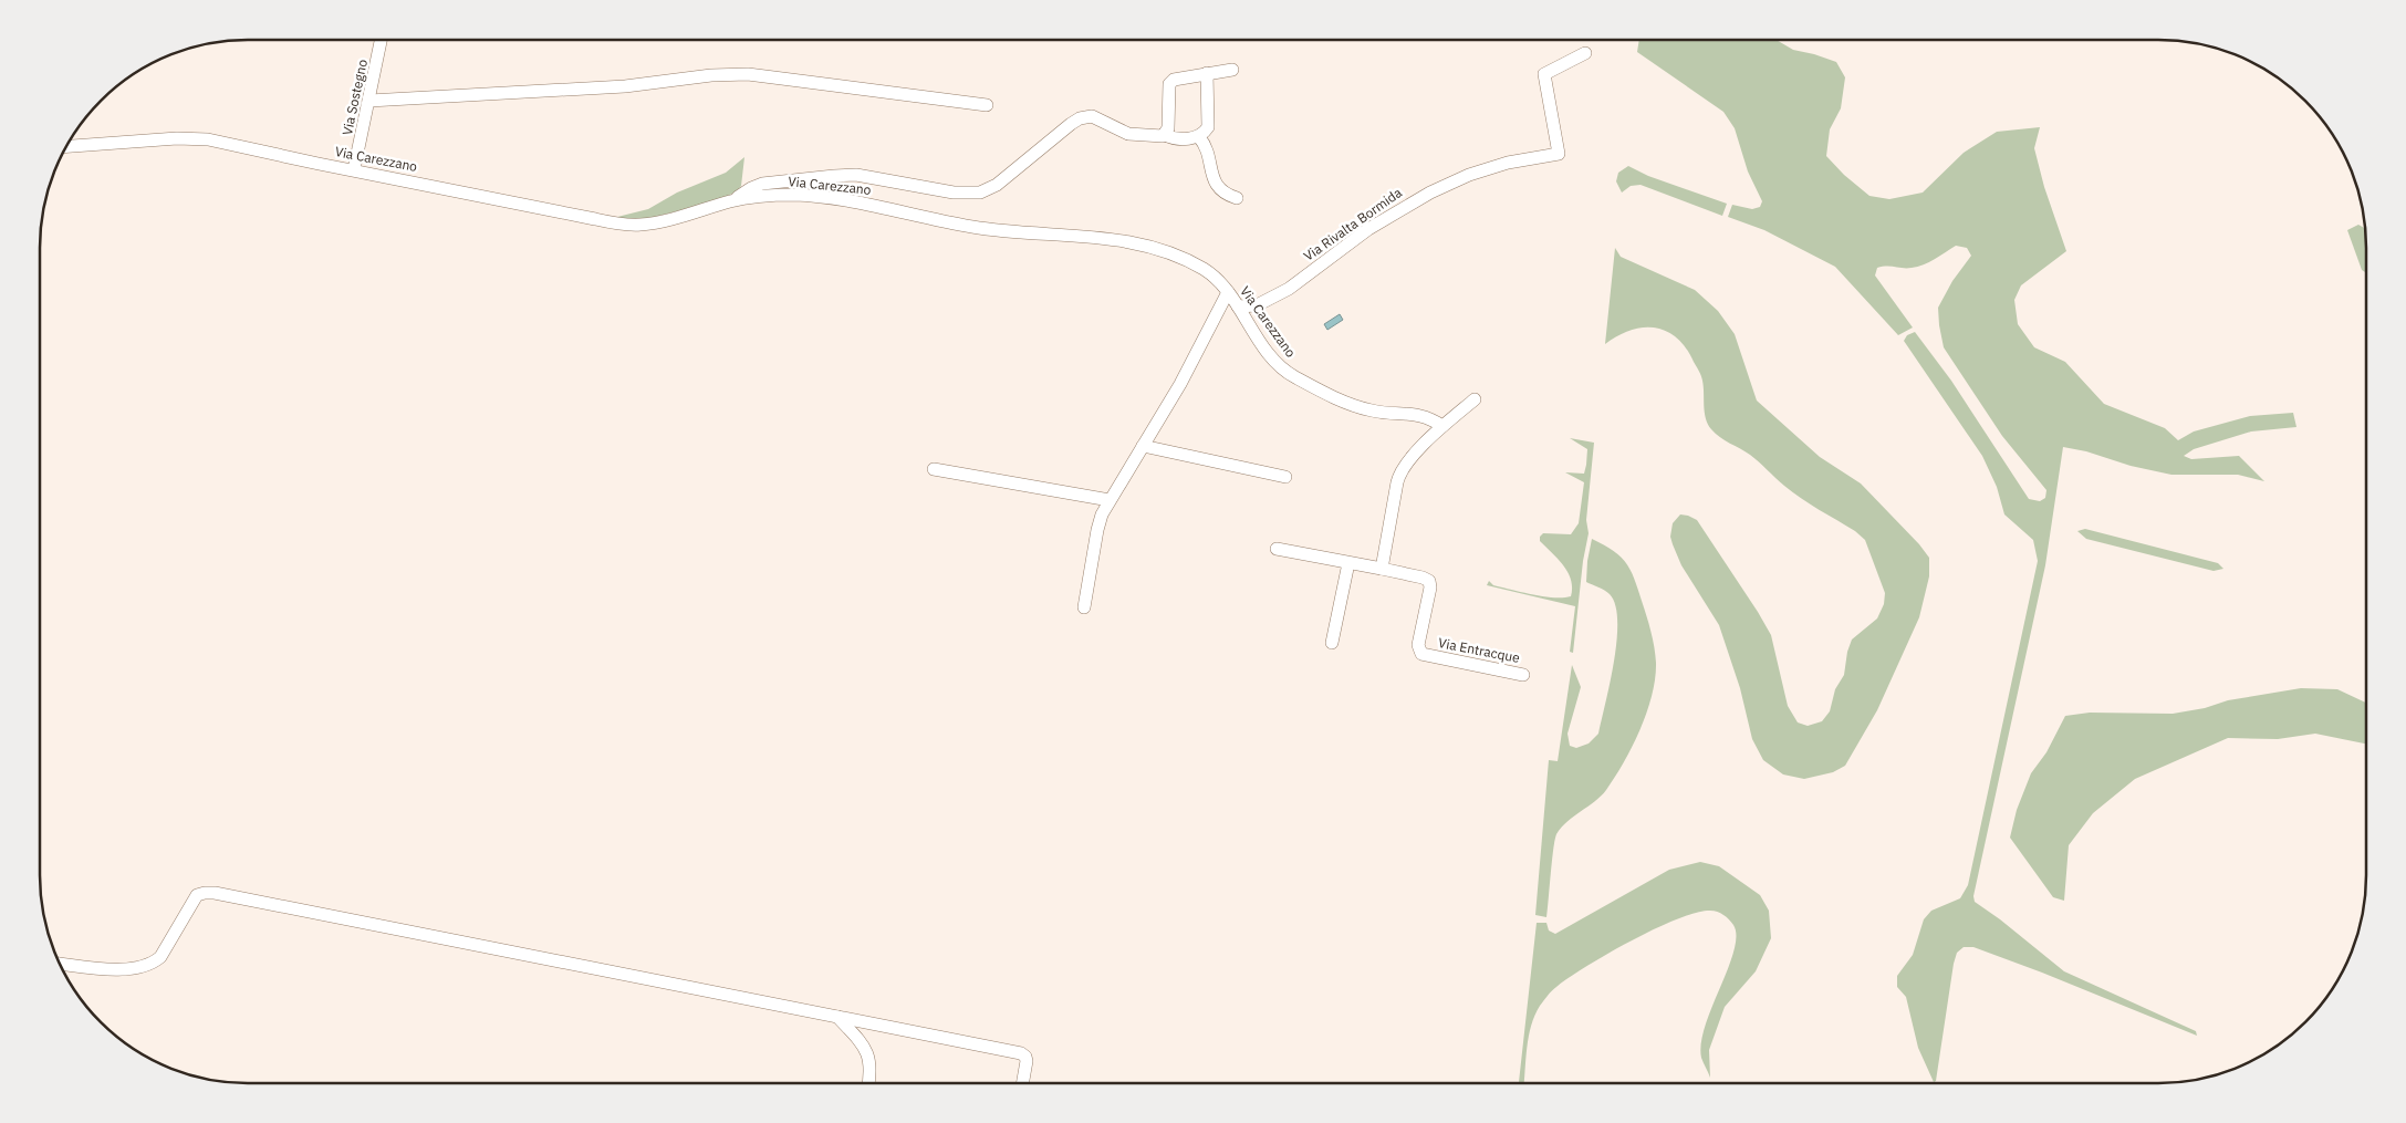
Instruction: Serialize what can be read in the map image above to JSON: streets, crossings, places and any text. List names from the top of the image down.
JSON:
{
  "streets": {
    "street": [
      "Via Sostegno",
      "Via Carezzano",
      "Via Rivalta Bormida",
      "Via Entracque"
    ]
  },
  "crossings": [
    ["Via Sostegno", "Via Carezzano"],
    ["Via Carezzano", "Via Rivalta Bormida"]
  ]
}
